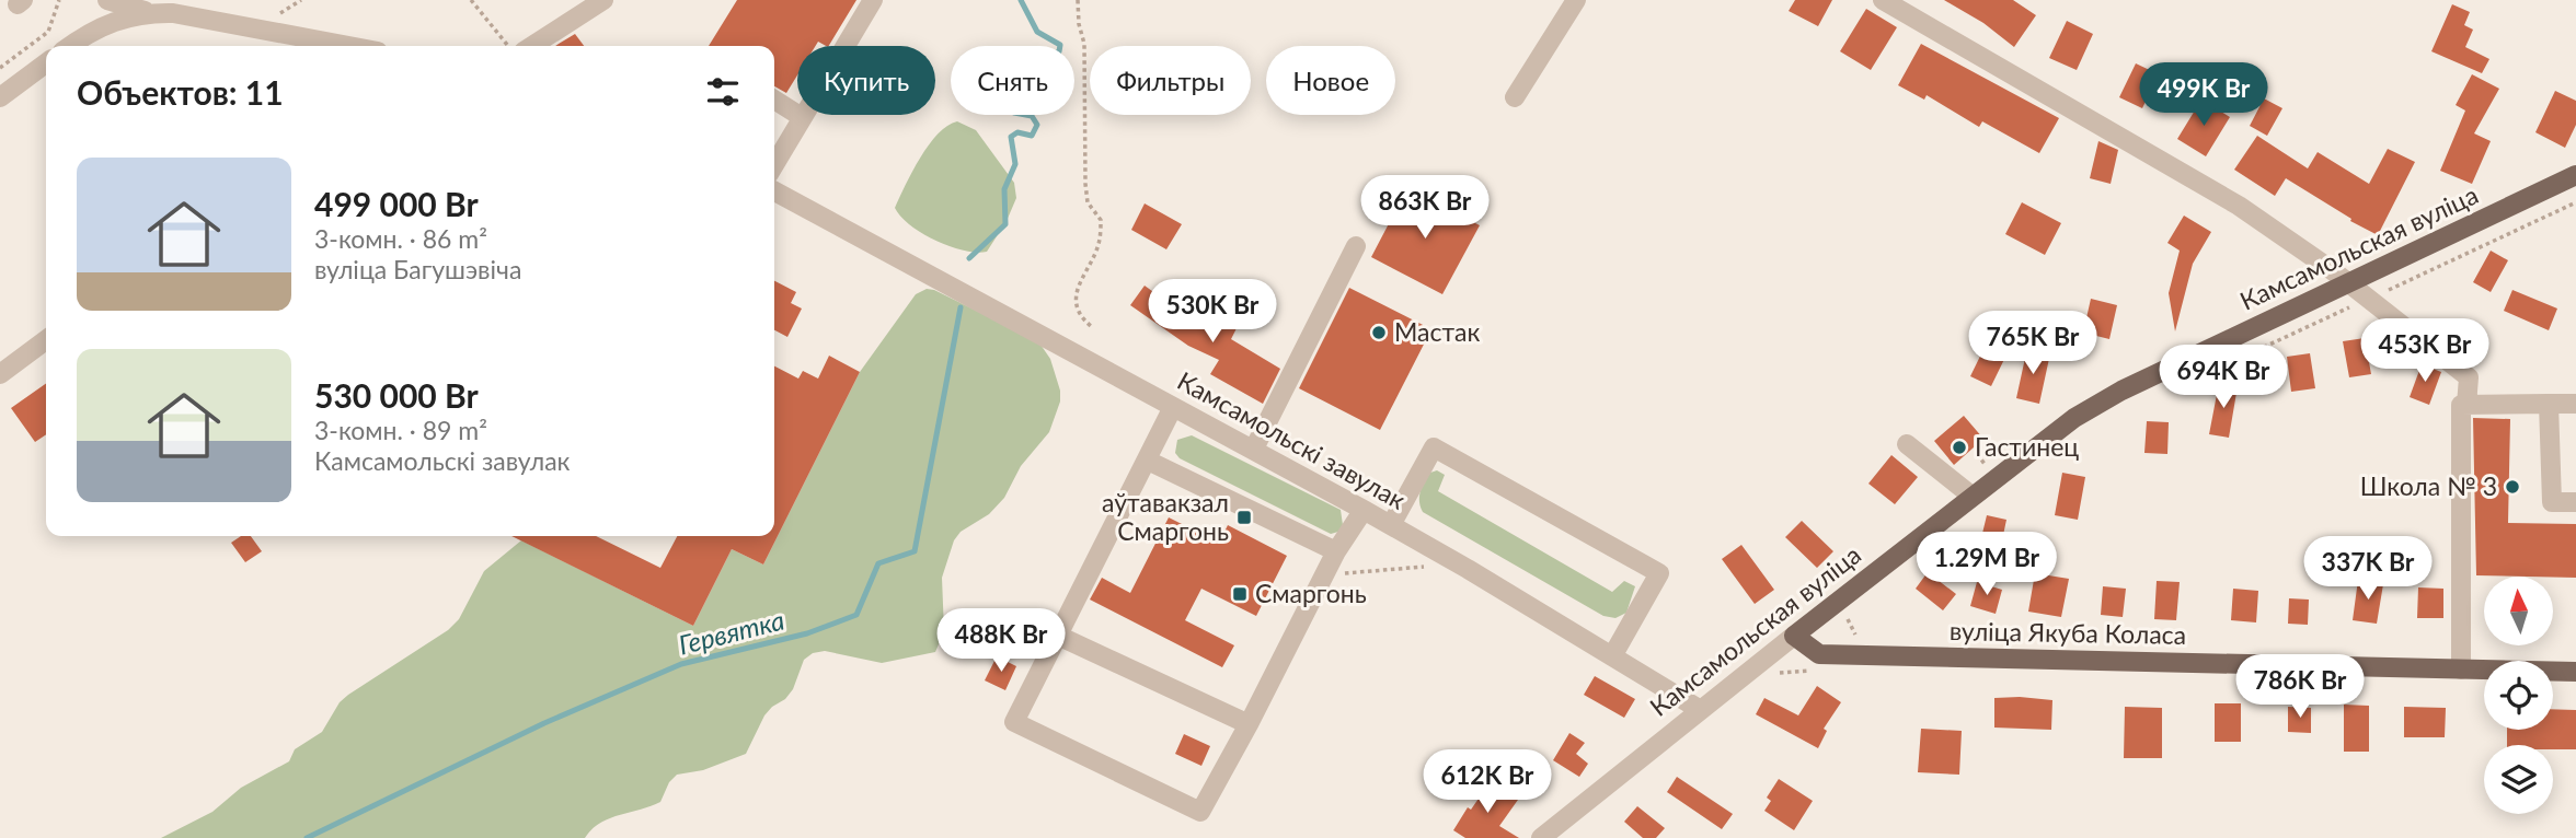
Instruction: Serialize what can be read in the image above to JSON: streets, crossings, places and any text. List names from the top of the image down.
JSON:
{
  "streets": {
    "main road": ["Камсамольская вуліца", "вуліца Якуба Коласа"],
    "street": ["Камсамольскі завулак"]
  },
  "crossings": [
    ["Камсамольская вуліца", "Камсамольскі завулак"],
    ["Камсамольская вуліца", "вуліца Якуба Коласа"]
  ],
  "water": ["Гервятка"],
  "places": {
    "other": ["Мастак", "Гастинец", "Школа № 3"],
    "transit": ["аўтавакзал Смаргонь", "Смаргонь"]
  },
  "north": "top",
  "page": {
    "chip": [
      "Купить",
      "Снять",
      "Фильтры",
      "Новое"
    ],
    "heading": "Объектов: 11",
    "price": [
      "499K Br",
      "863K Br",
      "530K Br",
      "765K Br",
      "453K Br",
      "694K Br",
      "1.29M Br",
      "337K Br",
      "488K Br",
      "786K Br",
      "612K Br"
    ],
    "list": [
      {
        "name": "499 000 Br",
        "note": "3-комн. · 86 m² · вуліца Багушэвіча"
      },
      {
        "name": "530 000 Br",
        "note": "3-комн. · 89 m² · Камсамольскі завулак"
      }
    ]
  }
}
